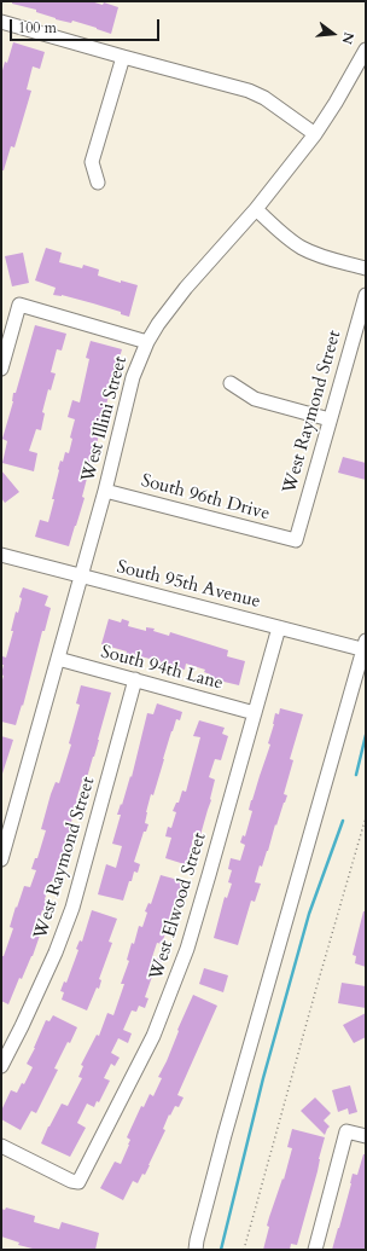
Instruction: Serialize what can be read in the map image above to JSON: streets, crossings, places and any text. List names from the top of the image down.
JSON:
{
  "streets": {
    "street": [
      "West Raymond Street",
      "West Illini Street",
      "South 96th Drive",
      "South 95th Avenue",
      "South 94th Lane",
      "West Elwood Street"
    ]
  },
  "crossings": [
    ["West Raymond Street", "South 96th Drive"],
    ["West Raymond Street", "South 94th Lane"],
    ["West Illini Street", "South 96th Drive"],
    ["West Illini Street", "South 95th Avenue"],
    ["West Illini Street", "South 94th Lane"],
    ["South 95th Avenue", "West Elwood Street"],
    ["South 94th Lane", "West Elwood Street"]
  ],
  "scale_bar": "100 m",
  "north": "right"
}
